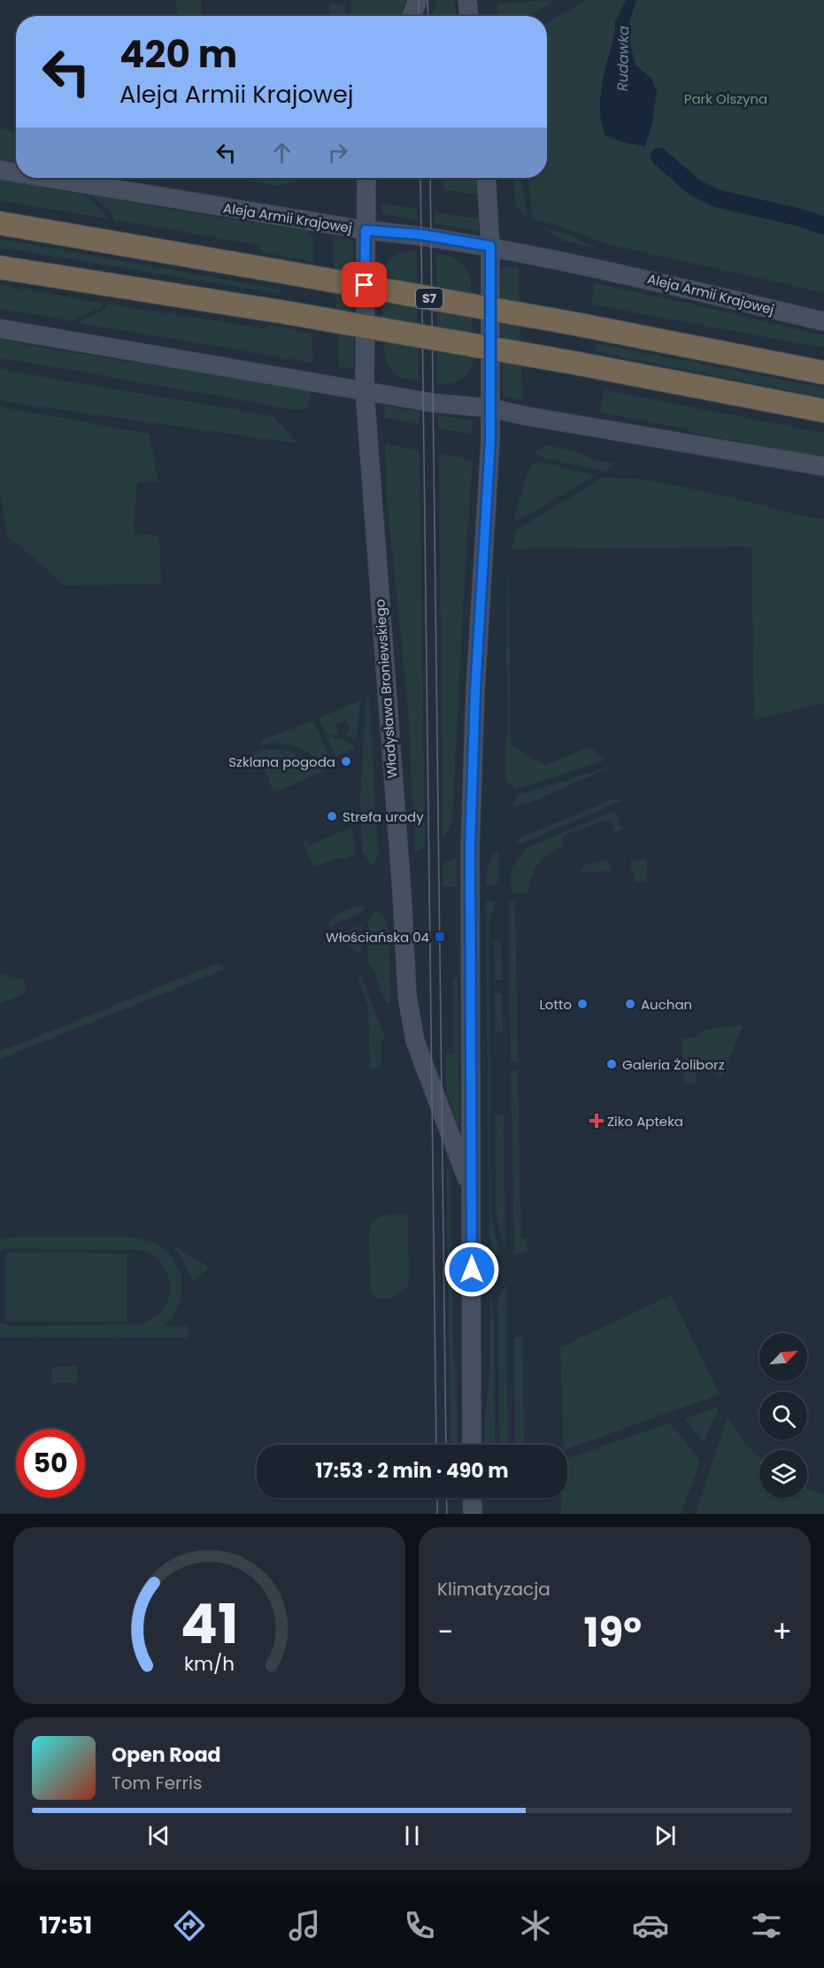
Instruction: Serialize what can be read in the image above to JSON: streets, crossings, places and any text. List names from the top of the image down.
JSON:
{
  "streets": {
    "highway": ["S7"],
    "main road": ["Aleja Armii Krajowej", "Władysława Broniewskiego"]
  },
  "crossings": [
    ["Aleja Armii Krajowej", "Władysława Broniewskiego"]
  ],
  "water": ["Rudawka"],
  "parks": ["Park Olszyna"],
  "places": {
    "other": [
      "Szklana pogoda",
      "Strefa urody",
      "Lotto",
      "Auchan",
      "Galeria Żoliborz"
    ],
    "transit": ["Włościańska 04"],
    "health": ["Ziko Apteka"]
  },
  "north": "top right",
  "page": {
    "turn": ["420 m", "Aleja Armii Krajowej"],
    "limit": "50",
    "trip": "17:53 · 2 min · 490 m",
    "tile": "Klimatyzacja",
    "heat": ["−", "19°", "+"],
    "song": ["Open Road", "Tom Ferris"],
    "tabs": "17:51",
    "gauge": ["41", "km/h"]
  }
}
